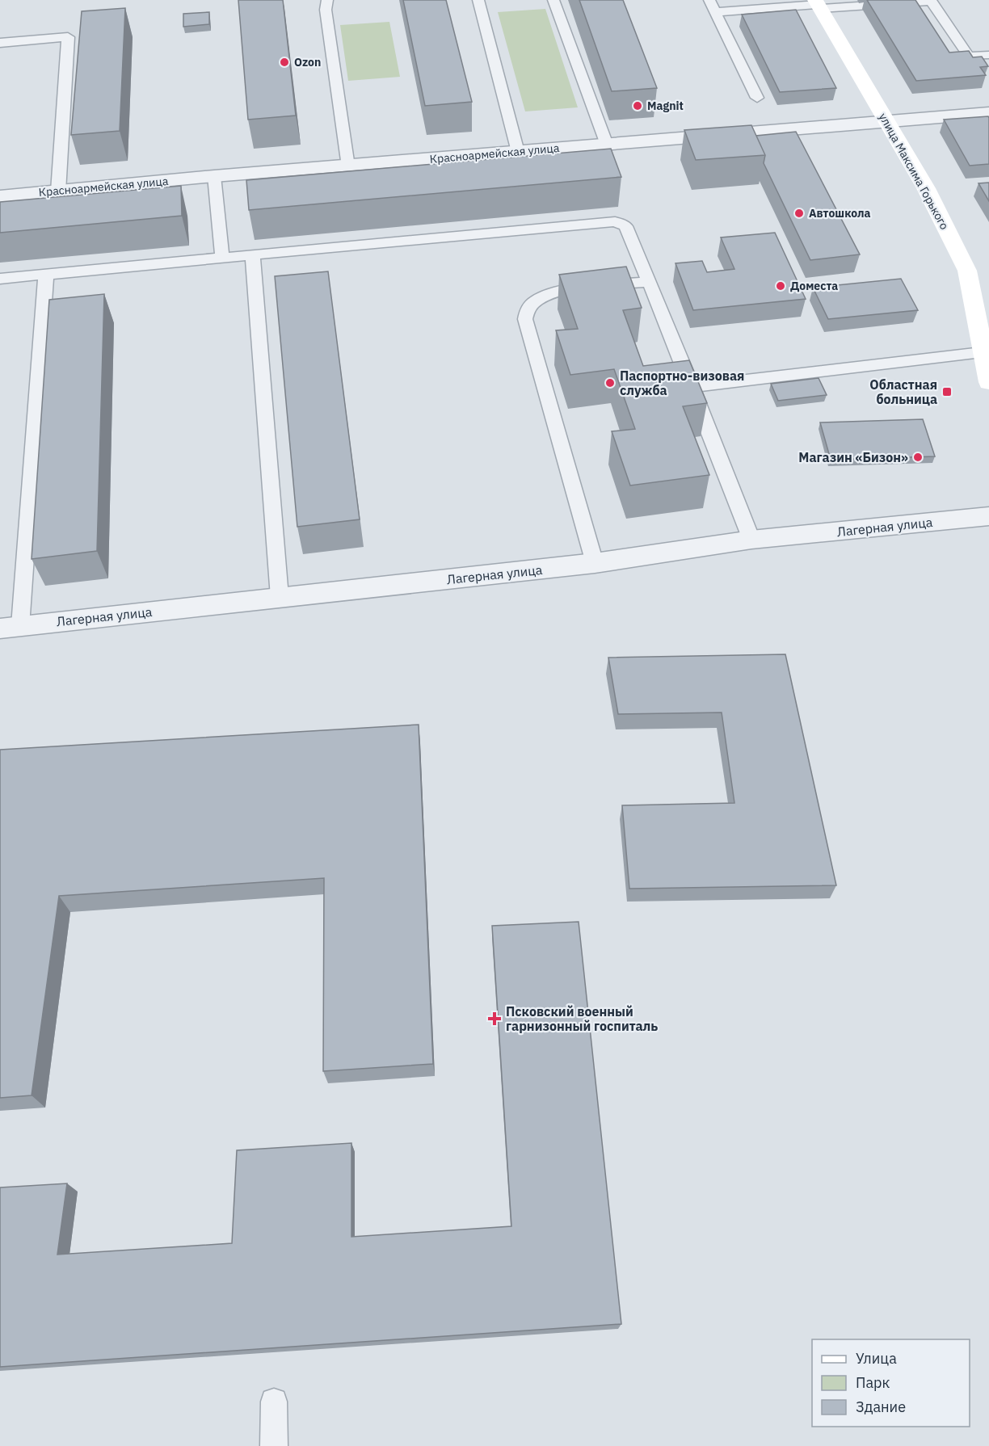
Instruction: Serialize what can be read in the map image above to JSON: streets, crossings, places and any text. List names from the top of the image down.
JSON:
{
  "streets": {
    "main road": ["улица Максима Горького"],
    "street": ["Красноармейская улица", "Лагерная улица"]
  },
  "crossings": [
    ["Красноармейская улица", "улица Максима Горького"]
  ],
  "places": {
    "other": [
      "Ozon",
      "Magnit",
      "Автошкола",
      "Доместа",
      "Паспортно-визовая служба",
      "Магазин «Бизон»"
    ],
    "transit": ["Областная больница"],
    "health": ["Псковский военный гарнизонный госпиталь"]
  },
  "legend": ["Улица", "Парк", "Здание"]
}
